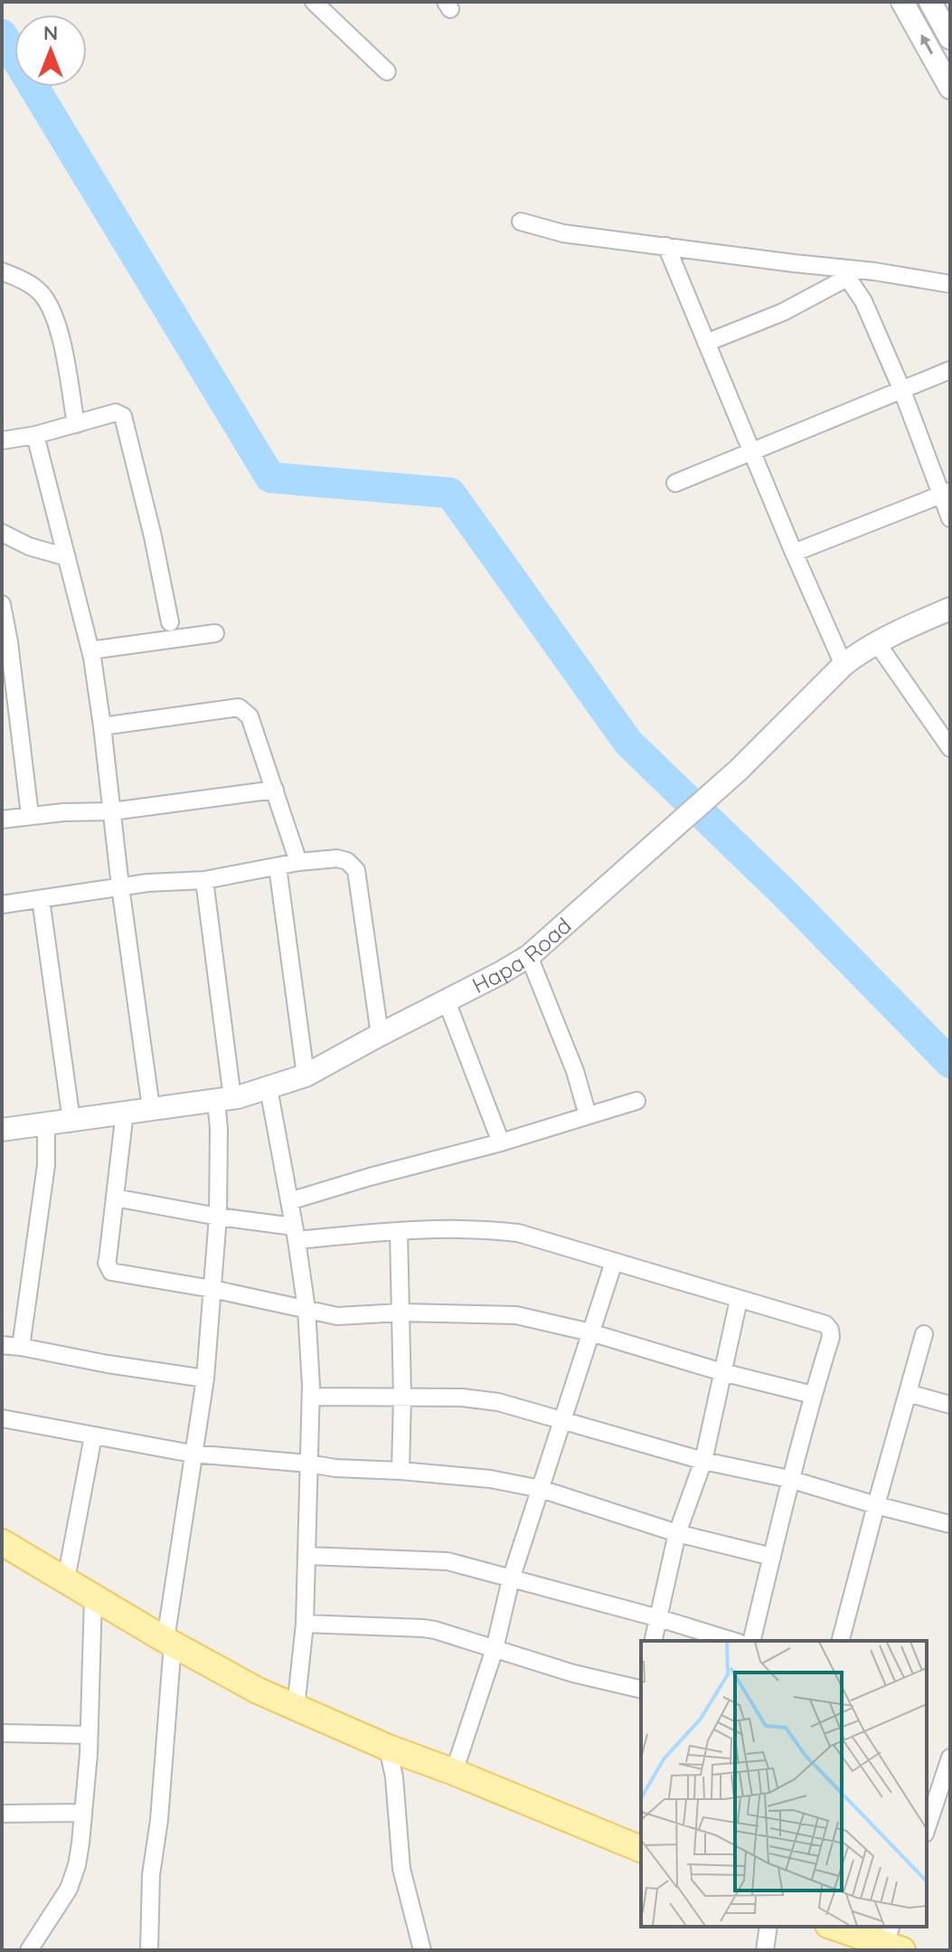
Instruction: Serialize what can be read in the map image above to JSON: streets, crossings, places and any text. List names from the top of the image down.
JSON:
{
  "streets": {
    "street": ["Hapa Road"]
  },
  "north": "top"
}
